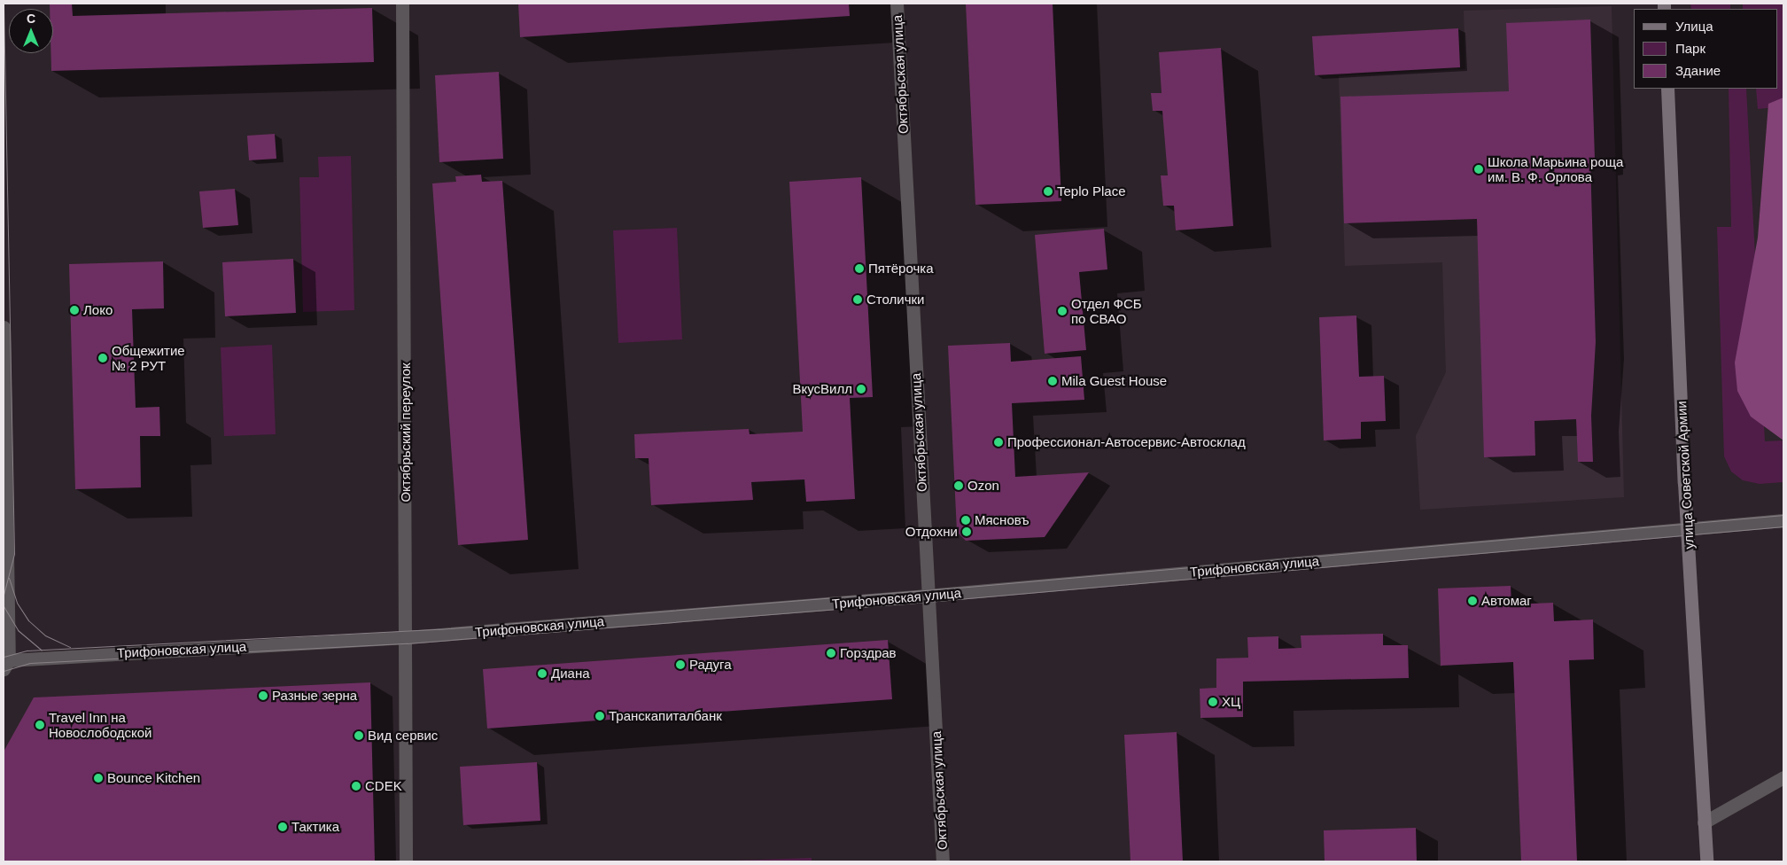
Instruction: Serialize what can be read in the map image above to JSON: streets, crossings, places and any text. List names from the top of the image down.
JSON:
{
  "streets": {
    "main road": ["улица Советской Армии"],
    "street": ["Октябрьская улица", "Октябрьский переулок", "Трифоновская улица"]
  },
  "crossings": [
    ["Октябрьская улица", "Трифоновская улица"],
    ["Октябрьский переулок", "Трифоновская улица"],
    ["улица Советской Армии", "Трифоновская улица"]
  ],
  "places": [
    "Школа Марьина роща им. В. Ф. Орлова",
    "Teplo Place",
    "Пятёрочка",
    "Столички",
    "Локо",
    "Отдел ФСБ по СВАО",
    "Общежитие № 2 РУТ",
    "Mila Guest House",
    "ВкусВилл",
    "Профессионал-Автосервис-Автосклад",
    "Ozon",
    "Мясновъ",
    "Отдохни",
    "Автомаг",
    "Горздрав",
    "Радуга",
    "Диана",
    "Разные зерна",
    "ХЦ",
    "Транскапиталбанк",
    "Travel Inn на Новослободской",
    "Вид сервис",
    "Bounce Kitchen",
    "CDEK",
    "Тактика"
  ],
  "legend": ["Улица", "Парк", "Здание"],
  "north": "top"
}
